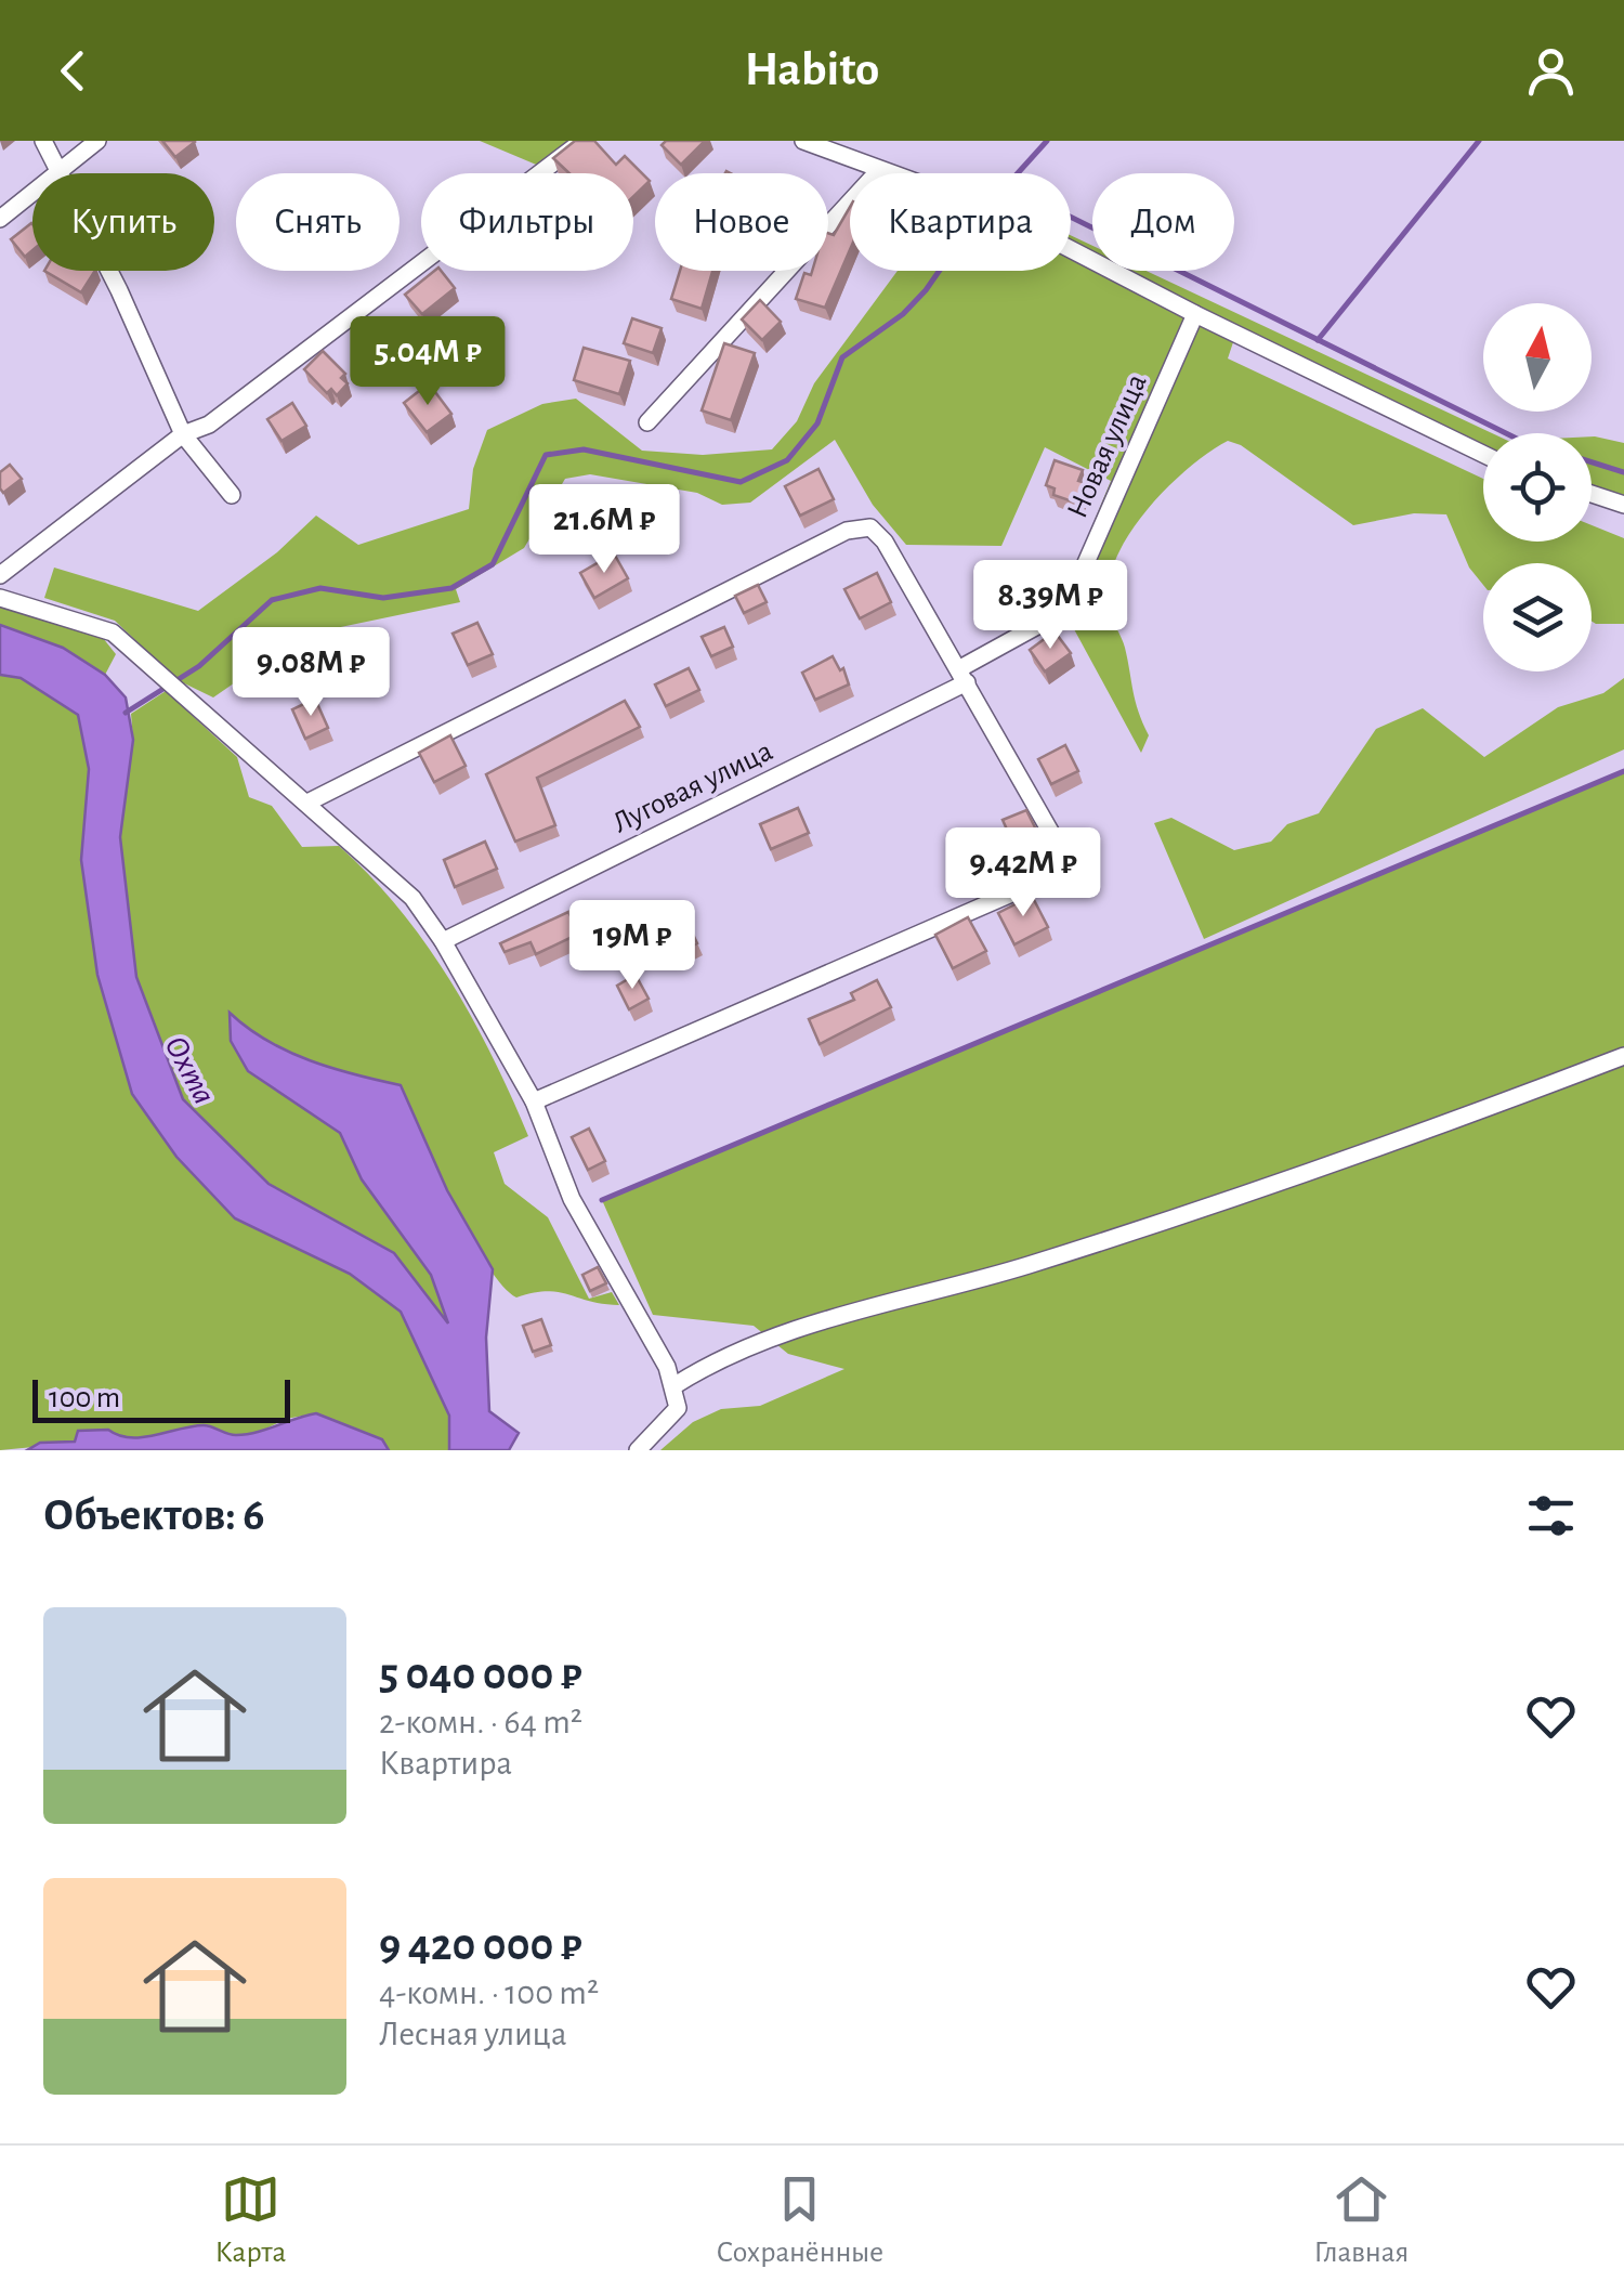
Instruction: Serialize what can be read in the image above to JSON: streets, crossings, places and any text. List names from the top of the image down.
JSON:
{
  "streets": {
    "street": ["Новая улица", "Луговая улица"]
  },
  "crossings": [
    ["Новая улица", "Луговая улица"]
  ],
  "water": ["Охта"],
  "scale_bar": "100 m",
  "north": "top",
  "page": {
    "header": "Habito",
    "chip": [
      "Купить",
      "Снять",
      "Фильтры",
      "Новое",
      "Квартира",
      "Дом"
    ],
    "price": [
      "5.04M ₽",
      "21.6M ₽",
      "8.39M ₽",
      "9.08M ₽",
      "9.42M ₽",
      "19M ₽"
    ],
    "scale": "100 m",
    "heading": "Объектов: 6",
    "list": [
      {
        "name": "5 040 000 ₽",
        "note": "2-комн. · 64 m² · Квартира"
      },
      {
        "name": "9 420 000 ₽",
        "note": "4-комн. · 100 m² · Лесная улица"
      }
    ],
    "tabs": ["Карта", "Сохранённые", "Главная"]
  }
}
